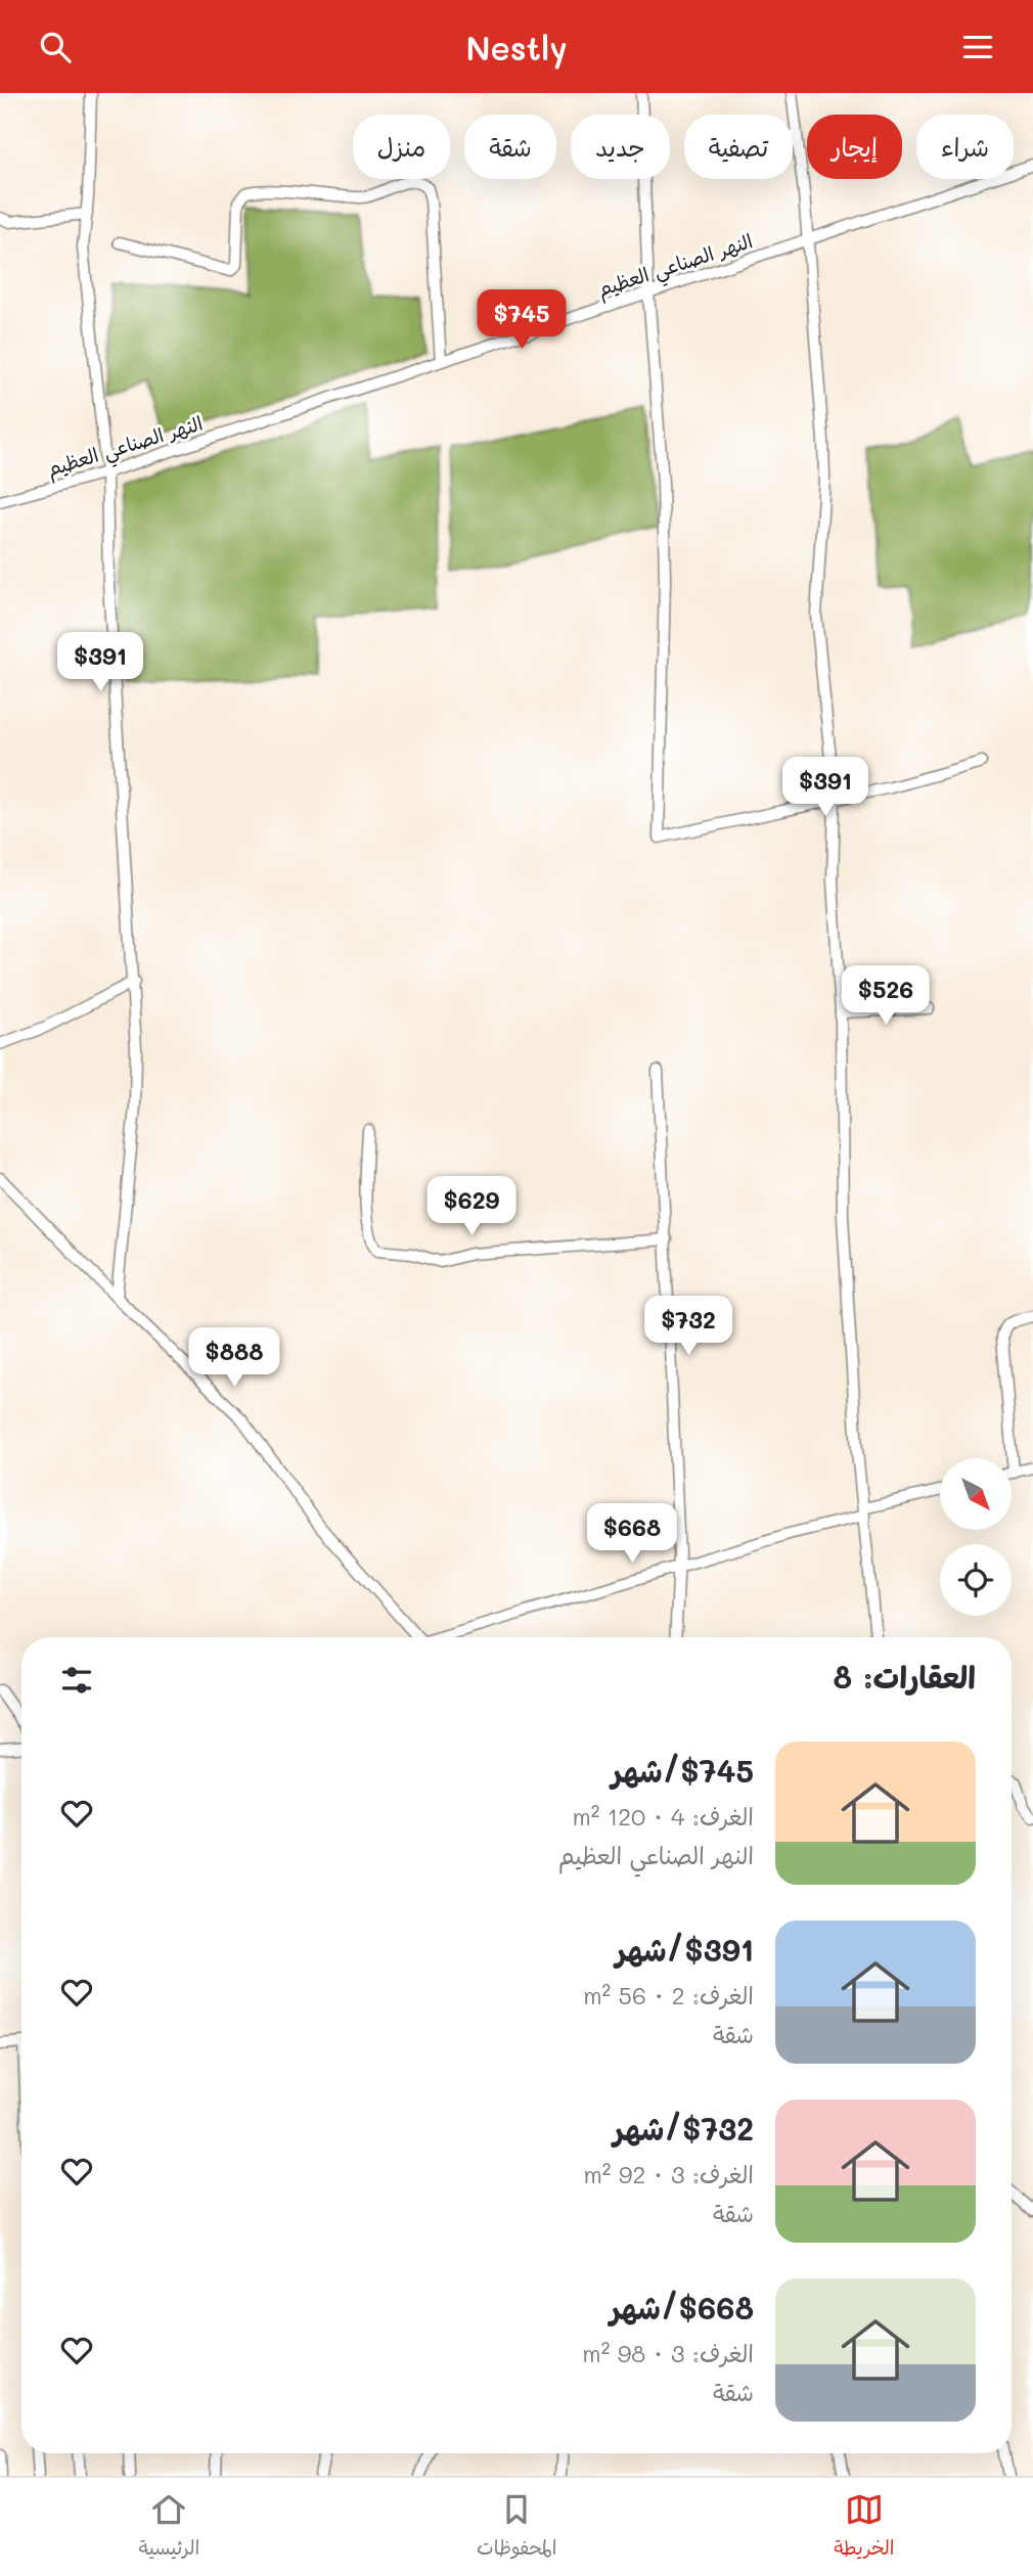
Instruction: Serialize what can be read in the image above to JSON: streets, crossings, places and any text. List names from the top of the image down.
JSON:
{
  "streets": {
    "street": ["النهر الصناعي العظيم"]
  },
  "north": "bottom right",
  "page": {
    "header": "Nestly",
    "chip": [
      "شراء",
      "إيجار",
      "تصفية",
      "جديد",
      "شقة",
      "منزل"
    ],
    "price": [
      "$745",
      "$391",
      "$391",
      "$526",
      "$629",
      "$732",
      "$888",
      "$668"
    ],
    "heading": "العقارات: 8",
    "list": [
      {
        "name": "$745/شهر",
        "note": "الغرف: 4 · 120 m² · النهر الصناعي العظيم"
      },
      {
        "name": "$391/شهر",
        "note": "الغرف: 2 · 56 m² · شقة"
      },
      {
        "name": "$732/شهر",
        "note": "الغرف: 3 · 92 m² · شقة"
      },
      {
        "name": "$668/شهر",
        "note": "الغرف: 3 · 98 m² · شقة"
      }
    ],
    "tabs": ["الخريطة", "المحفوظات", "الرئيسية"]
  }
}
